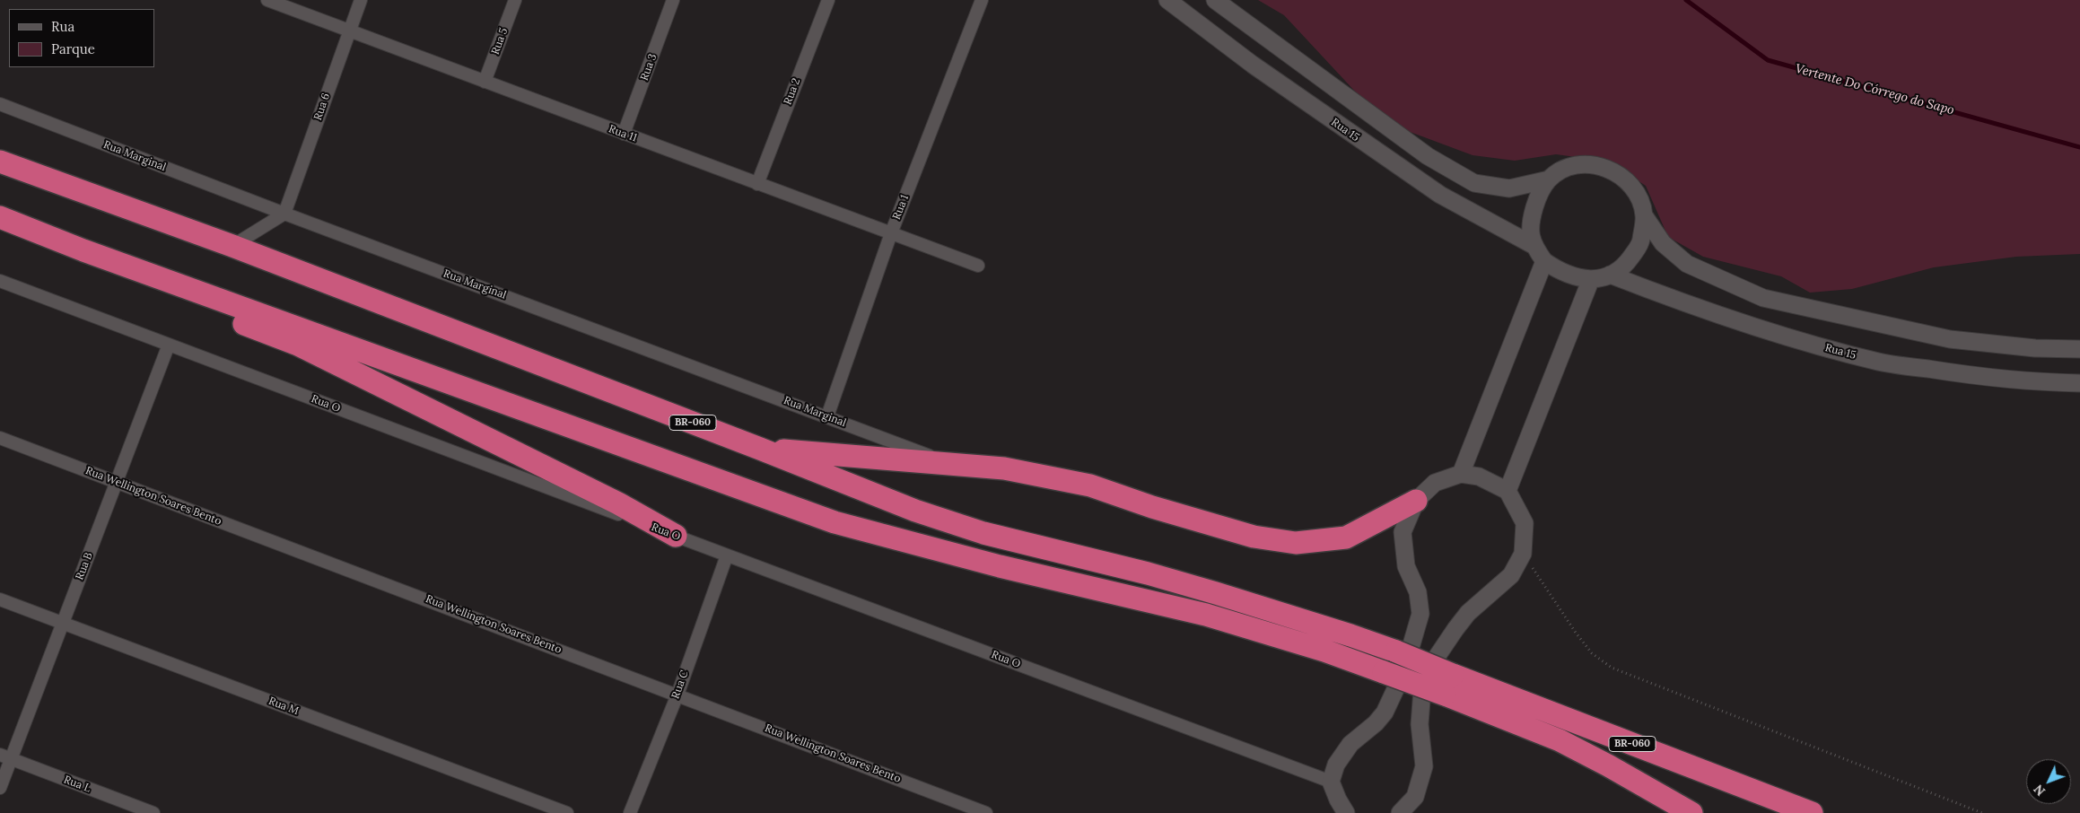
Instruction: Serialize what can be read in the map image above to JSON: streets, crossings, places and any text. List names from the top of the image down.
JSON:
{
  "streets": {
    "highway": ["BR-060"],
    "street": [
      "Rua 5",
      "Rua 3",
      "Rua 2",
      "Rua 6",
      "Rua 15",
      "Rua 11",
      "Rua Marginal",
      "Rua 1",
      "Rua O",
      "Rua Wellington Soares Bento",
      "Rua B",
      "Rua C",
      "Rua M",
      "Rua L"
    ]
  },
  "crossings": [
    ["Rua 5", "Rua 11"],
    ["Rua 3", "Rua 11"],
    ["Rua 2", "Rua 11"],
    ["Rua 6", "Rua 11"],
    ["Rua 6", "Rua Marginal"],
    ["Rua 11", "Rua 1"],
    ["Rua Marginal", "Rua 1"],
    ["Rua O", "Rua B"],
    ["Rua O", "Rua C"],
    ["Rua Wellington Soares Bento", "Rua B"],
    ["Rua Wellington Soares Bento", "Rua C"],
    ["Rua B", "Rua M"],
    ["Rua B", "Rua L"]
  ],
  "water": ["Vertente Do Córrego do Sapo"],
  "legend": ["Rua", "Parque"],
  "north": "bottom left"
}
